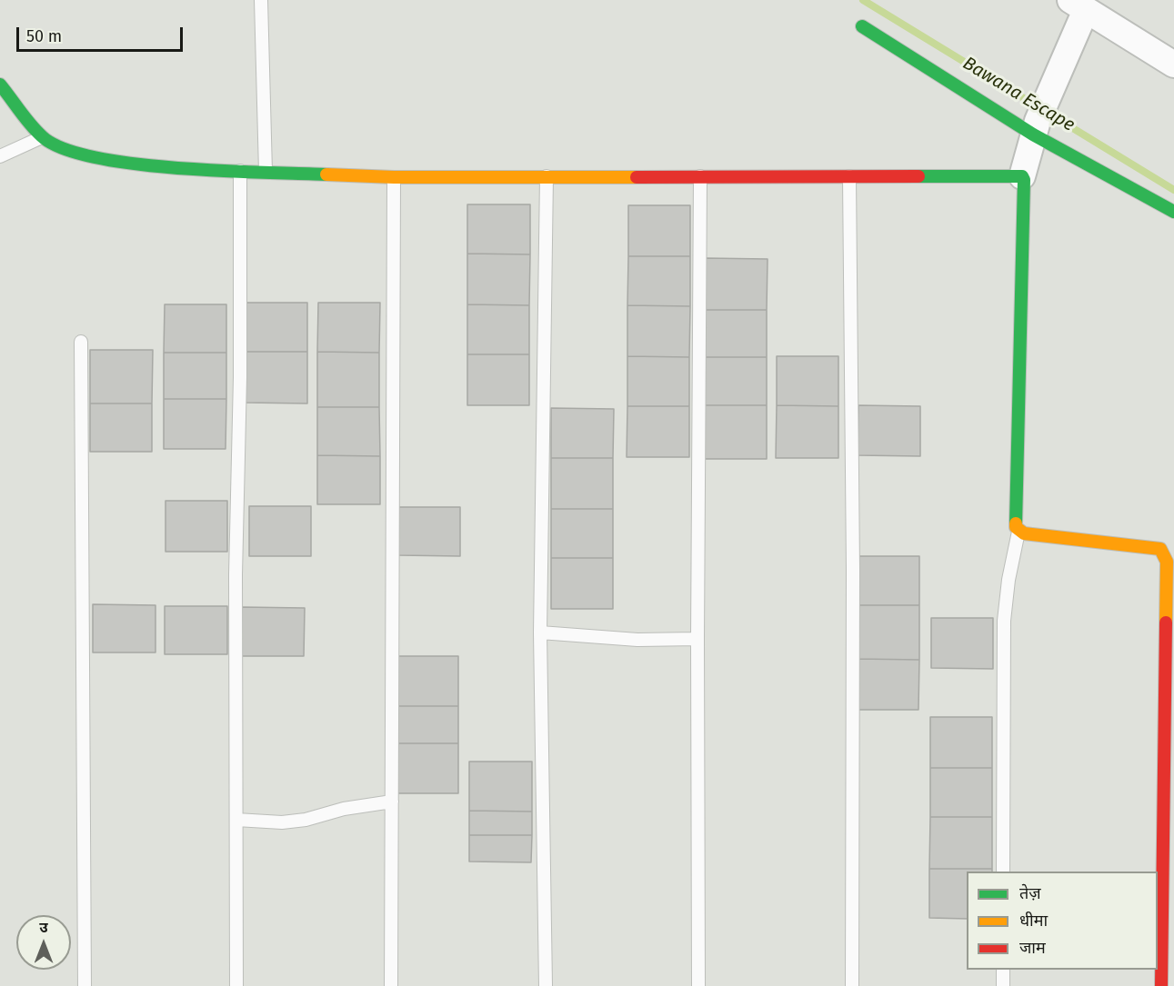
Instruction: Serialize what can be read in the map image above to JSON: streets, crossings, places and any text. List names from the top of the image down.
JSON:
{
  "water": ["Bawana Escape"],
  "legend": ["तेज़", "धीमा", "जाम"],
  "scale_bar": "50 m",
  "north": "top"
}
